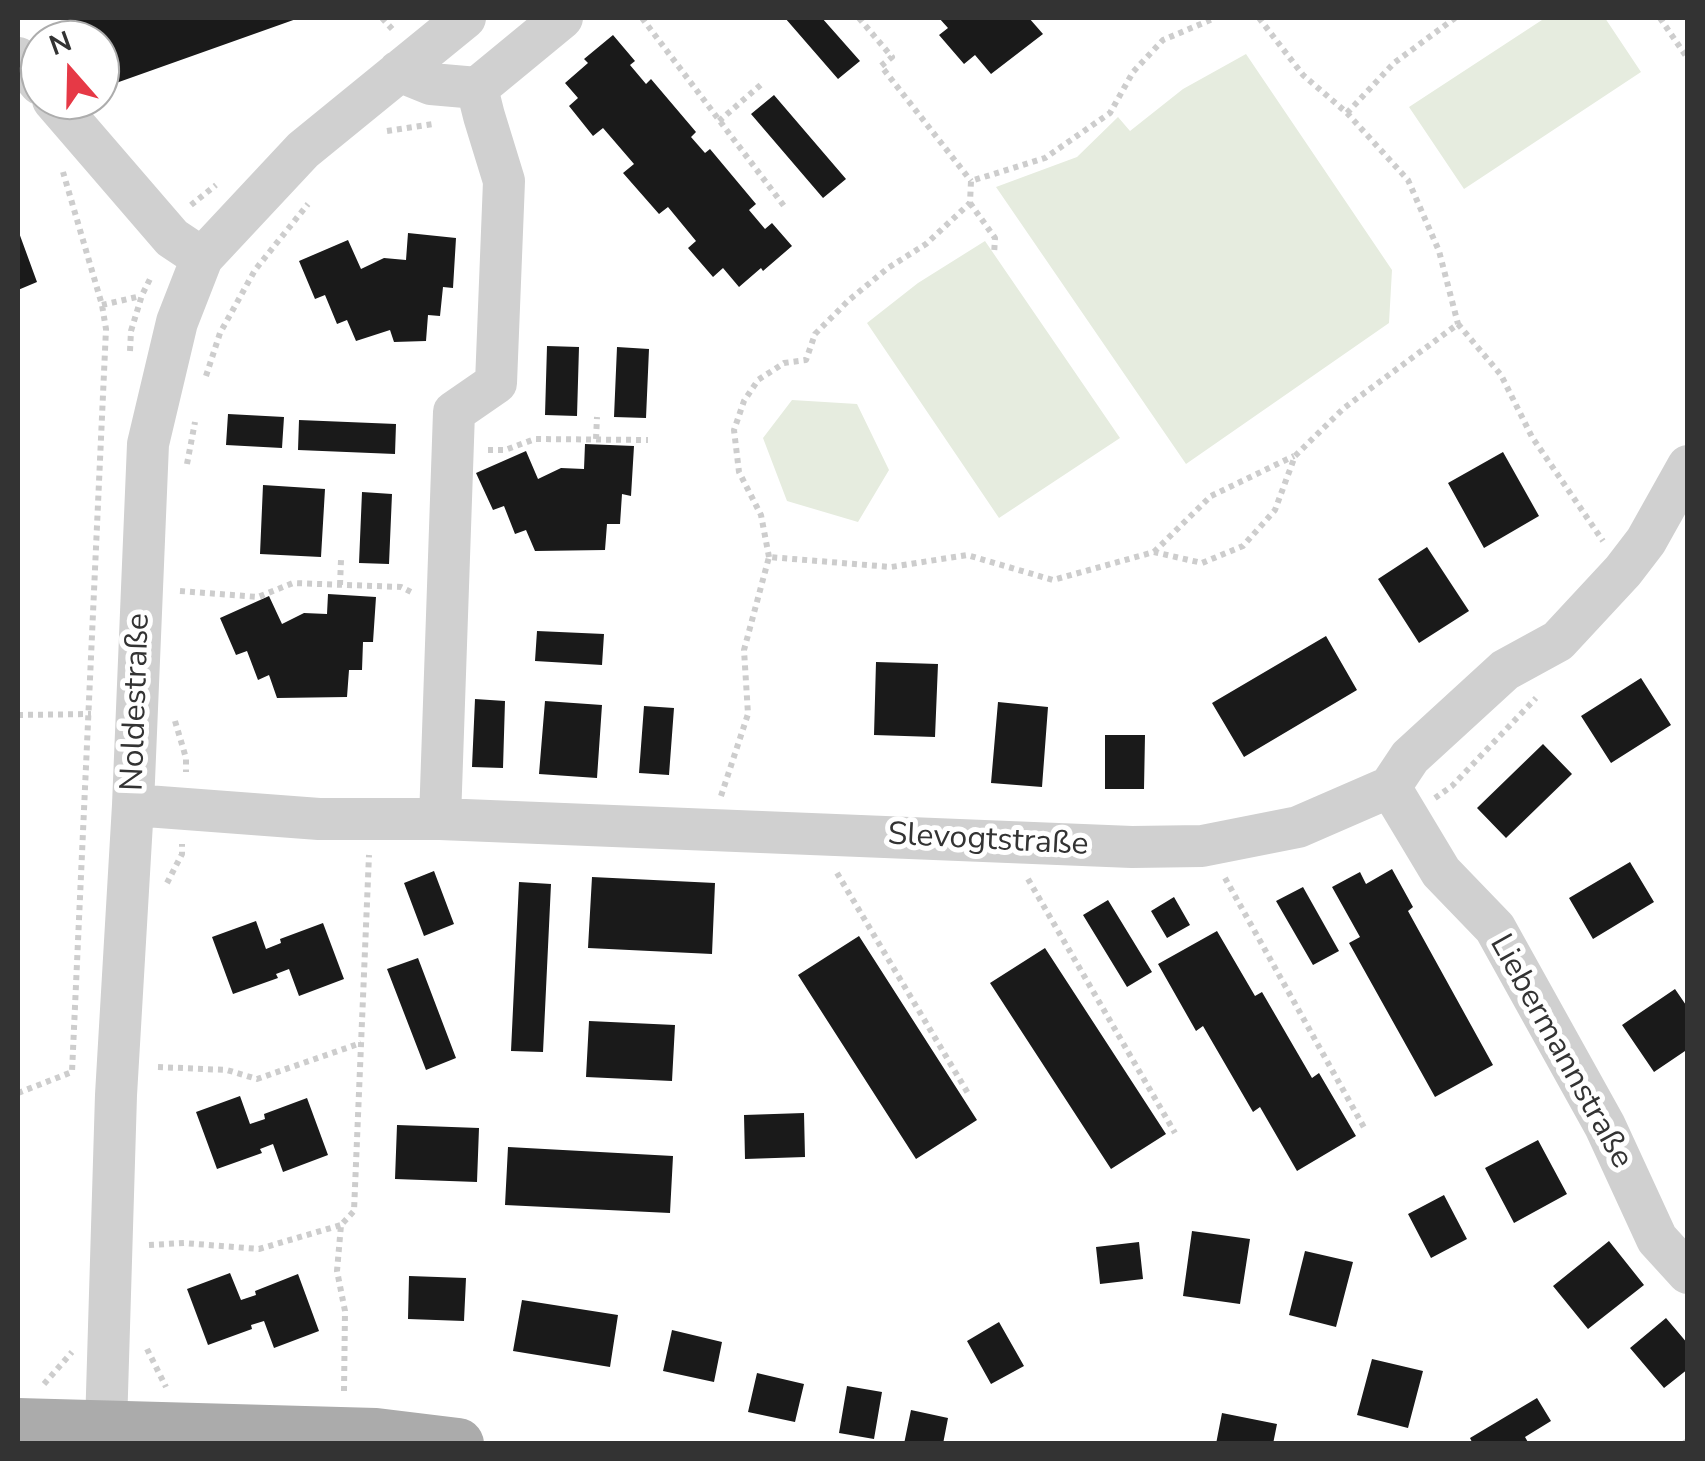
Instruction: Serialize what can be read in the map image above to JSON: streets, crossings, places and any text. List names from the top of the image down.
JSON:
{
  "streets": {
    "street": ["Noldestraße", "Slevogtstraße", "Liebermannstraße"]
  },
  "crossings": [
    ["Noldestraße", "Slevogtstraße"],
    ["Slevogtstraße", "Liebermannstraße"]
  ],
  "north": "top"
}
